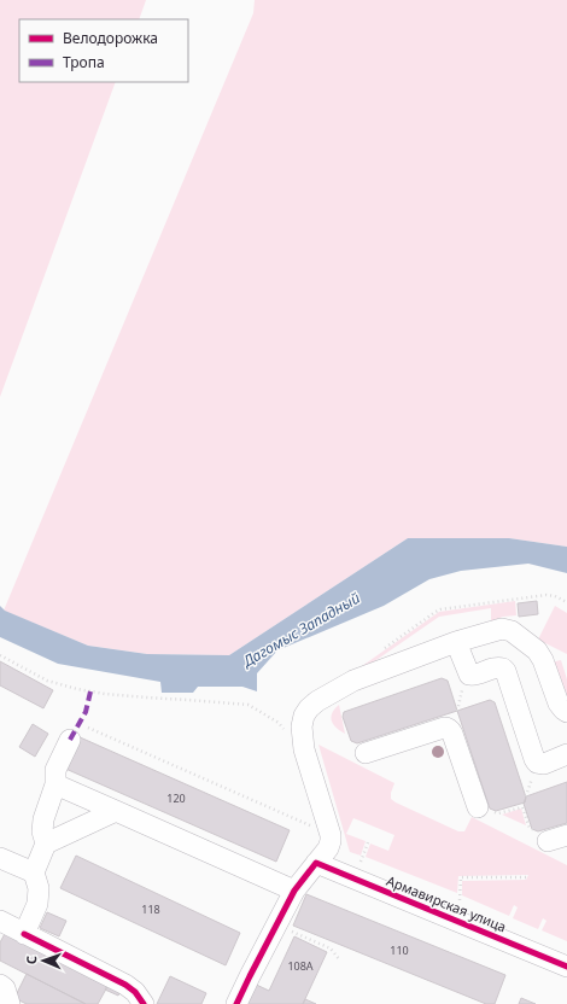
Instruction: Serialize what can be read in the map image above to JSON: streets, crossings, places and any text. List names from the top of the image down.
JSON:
{
  "streets": {
    "street": ["Армавирская улица"]
  },
  "water": ["Дагомыс Западный"],
  "house_numbers": [
    "120",
    "118",
    "110",
    "108А"
  ],
  "legend": ["Велодорожка", "Тропа"],
  "north": "left"
}
